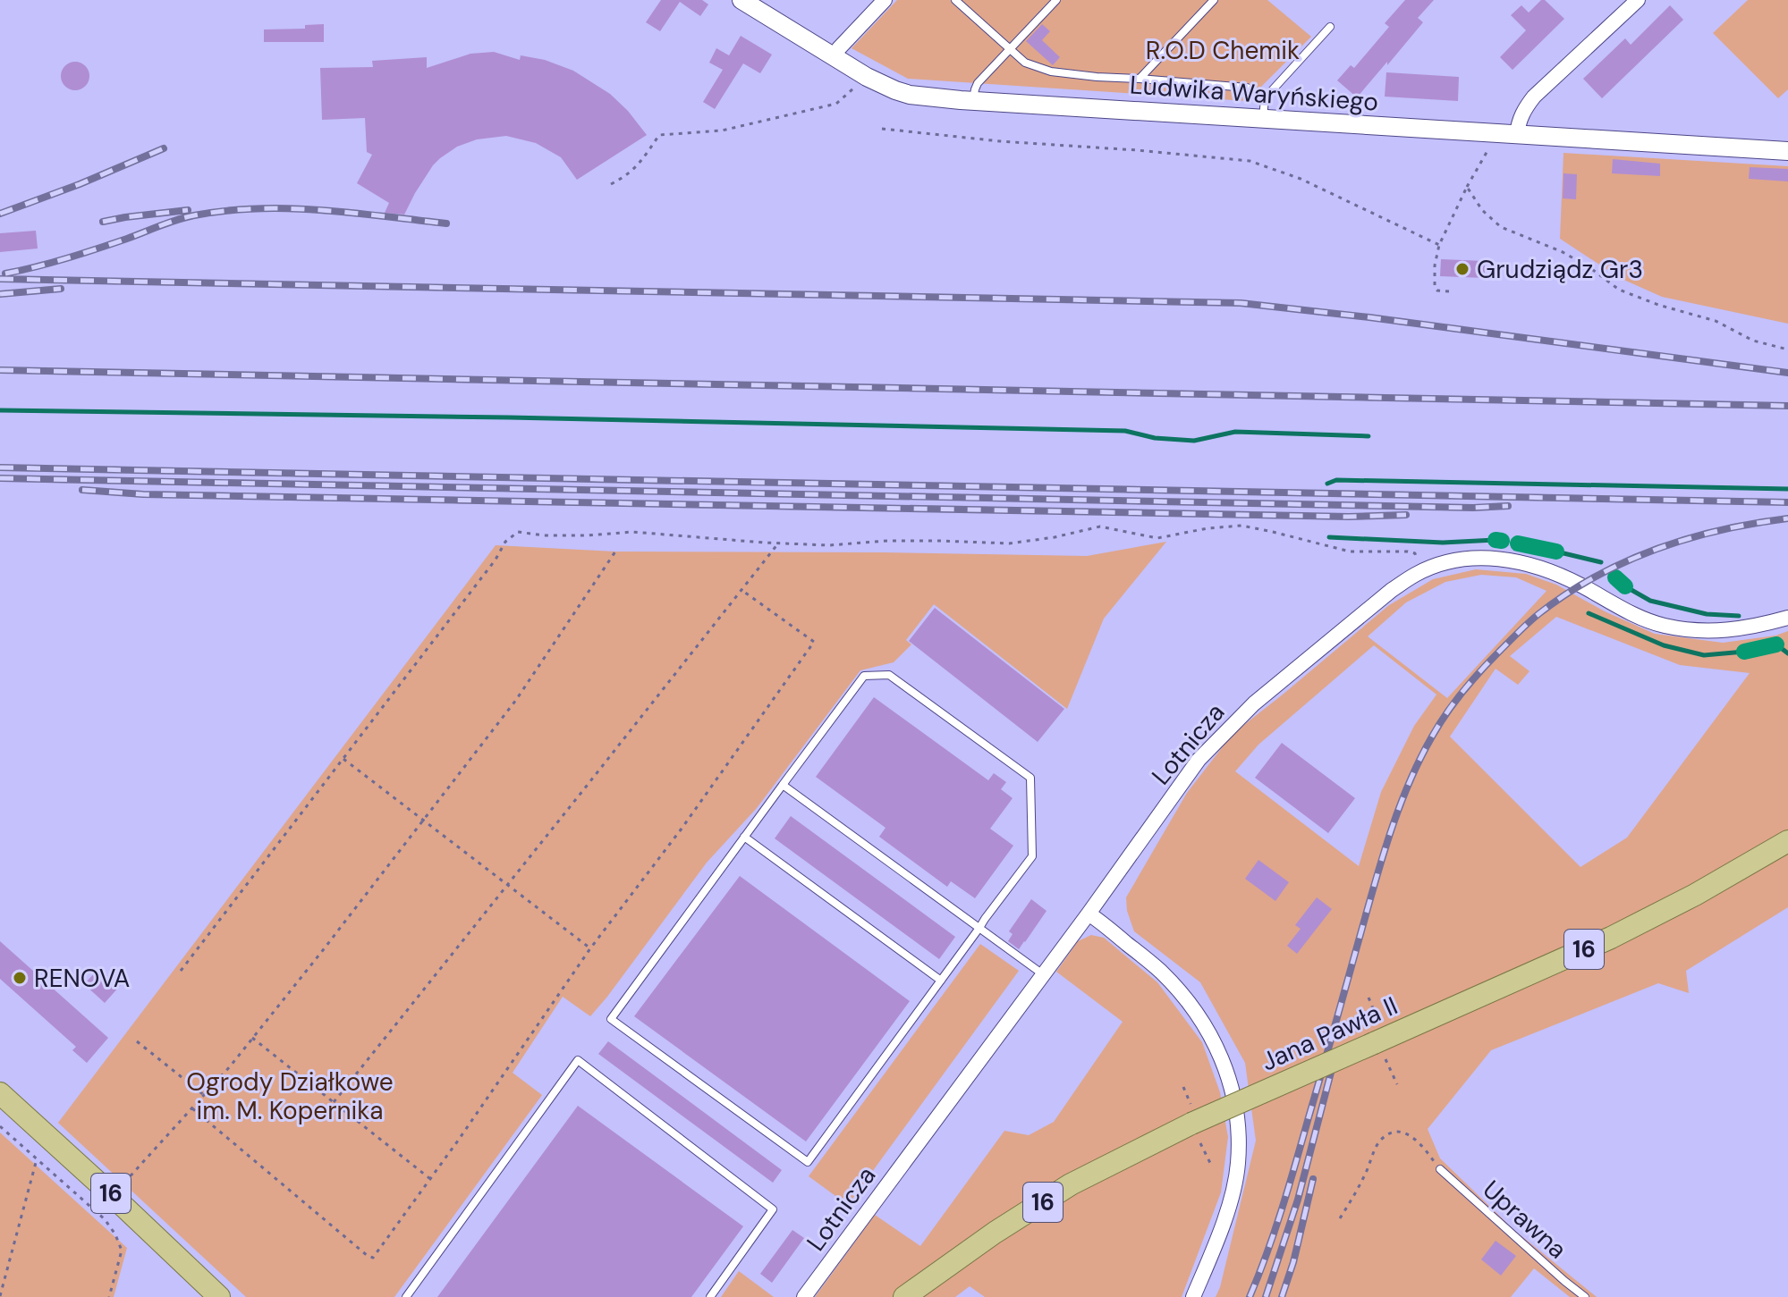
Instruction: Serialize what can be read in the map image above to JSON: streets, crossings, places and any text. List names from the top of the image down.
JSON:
{
  "streets": {
    "main road": ["16", "Jana Pawła II"],
    "street": ["Ludwika Waryńskiego", "Lotnicza"],
    "lane": ["Uprawna"]
  },
  "parks": ["R.O.D Chemik", "Ogrody Działkowe im. M. Kopernika"],
  "places": ["Grudziądz Gr3", "RENOVA"]
}
